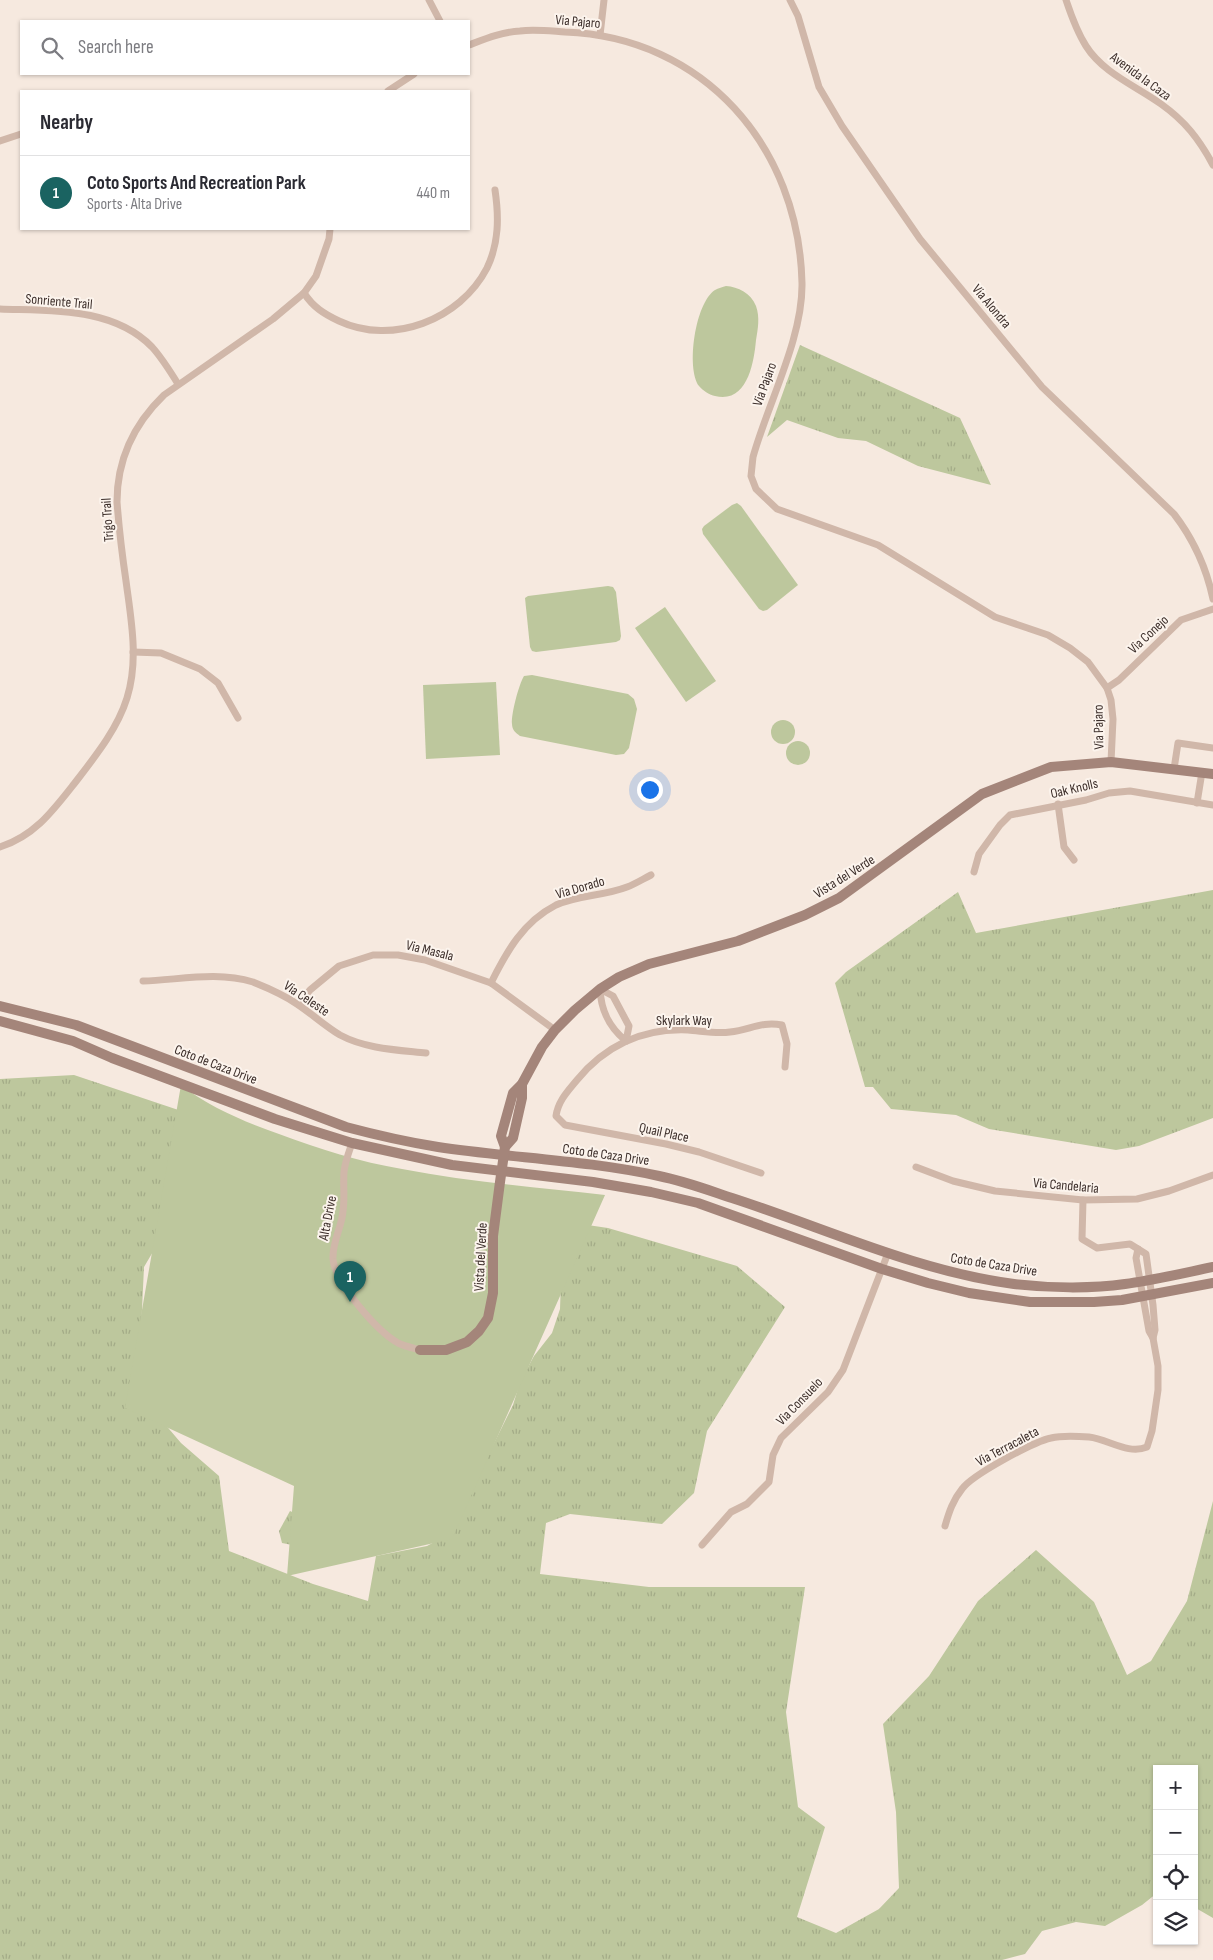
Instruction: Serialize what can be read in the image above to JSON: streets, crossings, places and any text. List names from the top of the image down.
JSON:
{
  "streets": {
    "main road": ["Vista del Verde", "Coto de Caza Drive"],
    "street": [
      "Via Pajaro",
      "Avenida la Caza",
      "Sonriente Trail",
      "Via Alondra",
      "Trigo Trail",
      "Via Conejo",
      "Oak Knolls",
      "Via Dorado",
      "Via Masala",
      "Via Celeste",
      "Skylark Way",
      "Quail Place",
      "Via Candelaria",
      "Alta Drive",
      "Via Consuelo",
      "Via Terracaleta"
    ]
  },
  "crossings": [
    ["Via Pajaro", "Via Conejo"],
    ["Via Pajaro", "Vista del Verde"],
    ["Sonriente Trail", "Trigo Trail"],
    ["Vista del Verde", "Via Masala"],
    ["Vista del Verde", "Coto de Caza Drive"],
    ["Vista del Verde", "Alta Drive"],
    ["Via Dorado", "Via Masala"],
    ["Via Masala", "Via Celeste"],
    ["Skylark Way", "Quail Place"],
    ["Coto de Caza Drive", "Via Consuelo"],
    ["Coto de Caza Drive", "Via Terracaleta"],
    ["Via Candelaria", "Via Terracaleta"]
  ],
  "page": {
    "search": "Search here",
    "heading": "Nearby",
    "list": [
      {
        "mark": "1",
        "name": "Coto Sports And Recreation Park",
        "note": "Sports · Alta Drive",
        "value": "440 m"
      }
    ],
    "pins": "1",
    "map_buttons": ["+", "−"]
  }
}
